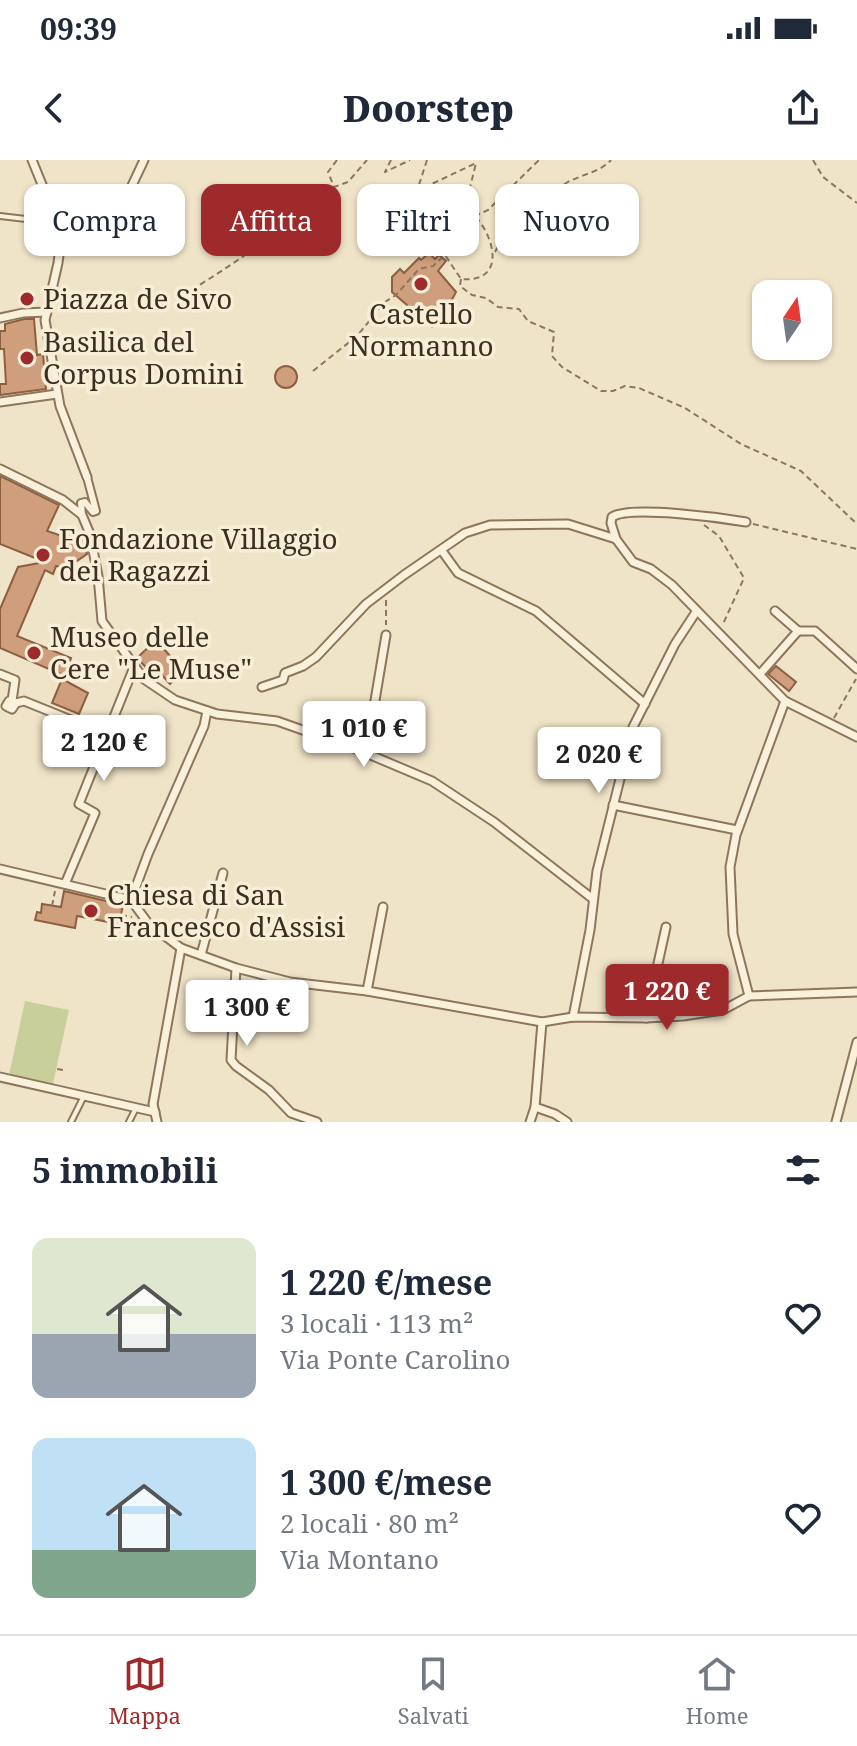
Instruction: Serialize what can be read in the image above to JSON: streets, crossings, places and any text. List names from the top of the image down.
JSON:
{
  "places": [
    "Castello Normanno",
    "Piazza de Sivo",
    "Basilica del Corpus Domini",
    "Fondazione Villaggio dei Ragazzi",
    "Museo delle Cere \"Le Muse\"",
    "Chiesa di San Francesco d'Assisi"
  ],
  "north": "top",
  "page": {
    "status": "09:39",
    "header": "Doorstep",
    "chip": [
      "Compra",
      "Affitta",
      "Filtri",
      "Nuovo"
    ],
    "price": [
      "1 010 €",
      "2 120 €",
      "2 020 €",
      "1 220 €",
      "1 300 €"
    ],
    "heading": "5 immobili",
    "list": [
      {
        "name": "1 220 €/mese",
        "note": "3 locali · 113 m² · Via Ponte Carolino"
      },
      {
        "name": "1 300 €/mese",
        "note": "2 locali · 80 m² · Via Montano"
      }
    ],
    "tabs": ["Mappa", "Salvati", "Home"]
  }
}
